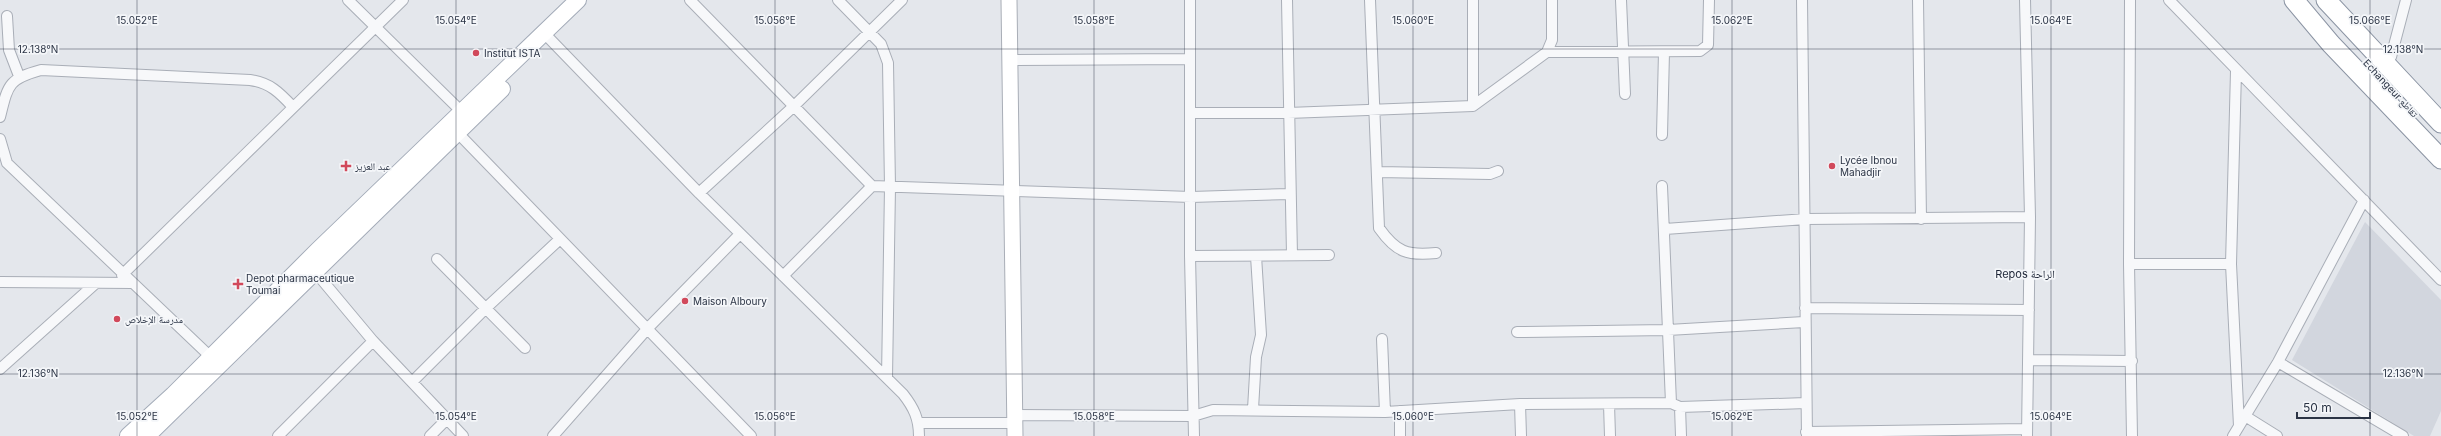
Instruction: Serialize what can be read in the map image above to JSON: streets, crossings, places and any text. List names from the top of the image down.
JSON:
{
  "streets": {
    "highway": ["Echangeur تقاطع"]
  },
  "districts": ["Repos الراحة"],
  "places": {
    "other": [
      "Institut ISTA",
      "Lycée Ibnou Mahadjir",
      "Maison Alboury",
      "مدرسة الإخلاص"
    ],
    "health": ["عبد العزيز", "Depot pharmaceutique Toumai"]
  },
  "scale_bar": "50 m",
  "coordinates": [
    "15.052°E",
    "15.054°E",
    "15.056°E",
    "15.058°E",
    "15.060°E",
    "15.062°E",
    "15.064°E",
    "15.066°E",
    "12.138°N",
    "12.136°N"
  ]
}
